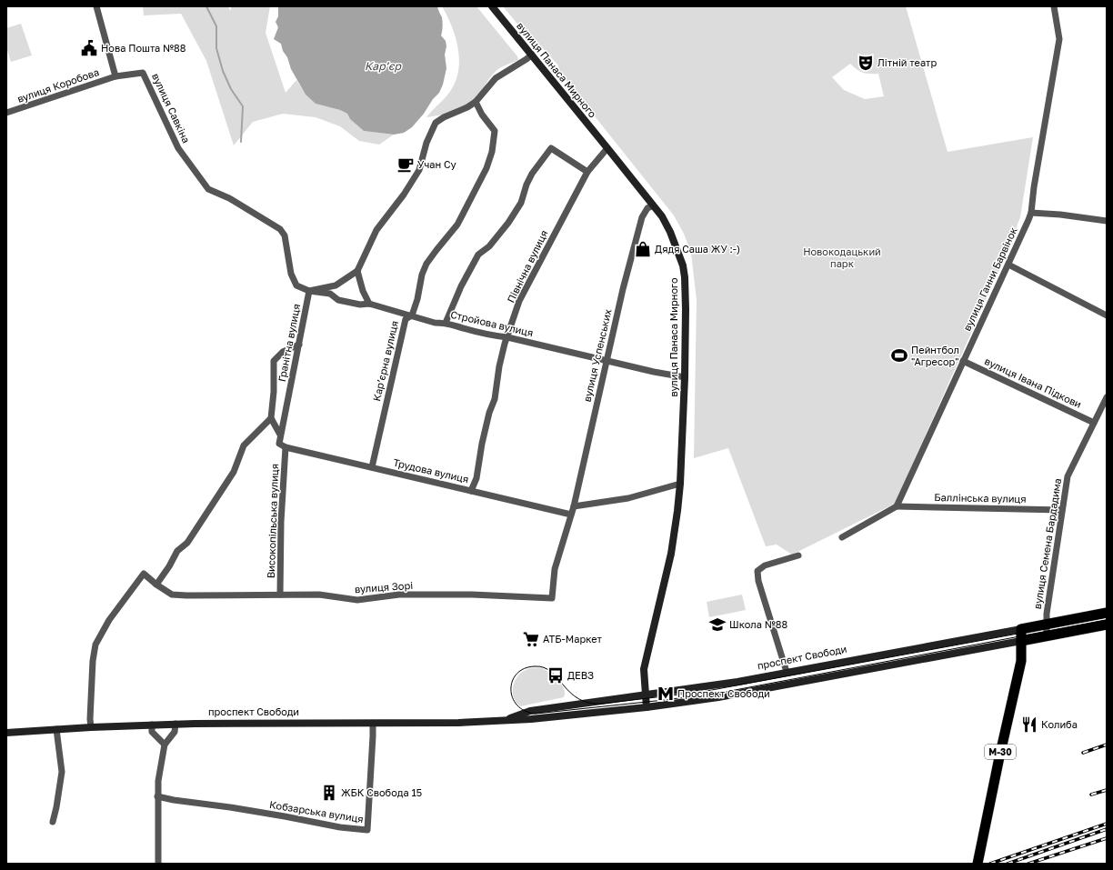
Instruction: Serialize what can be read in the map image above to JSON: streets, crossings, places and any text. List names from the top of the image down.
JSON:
{
  "streets": {
    "highway": ["проспект Свободи", "М-30"],
    "main road": ["вулиця Панаса Мирного"],
    "street": [
      "вулиця Коробова",
      "вулиця Савкіна",
      "Північна вулиця",
      "вулиця Ганни Барвінок",
      "Стройова вулиця",
      "Гранітна вулиця",
      "вулиця Успенських",
      "Карʼєрна вулиця",
      "вулиця Івана Підкови",
      "Трудова вулиця",
      "Баллінська вулиця",
      "Високопільська вулиця",
      "вулиця Семена Бардадима",
      "вулиця Зорі",
      "Кобзарська вулиця"
    ]
  },
  "crossings": [
    ["вулиця Панаса Мирного", "Північна вулиця"],
    ["вулиця Панаса Мирного", "Стройова вулиця"],
    ["вулиця Панаса Мирного", "вулиця Успенських"],
    ["вулиця Панаса Мирного", "проспект Свободи"],
    ["вулиця Коробова", "вулиця Савкіна"],
    ["вулиця Савкіна", "Стройова вулиця"],
    ["Північна вулиця", "Стройова вулиця"],
    ["Північна вулиця", "Трудова вулиця"],
    ["вулиця Ганни Барвінок", "вулиця Івана Підкови"],
    ["вулиця Ганни Барвінок", "Баллінська вулиця"],
    ["Стройова вулиця", "Гранітна вулиця"],
    ["Стройова вулиця", "вулиця Успенських"],
    ["Стройова вулиця", "Карʼєрна вулиця"],
    ["вулиця Успенських", "Трудова вулиця"],
    ["вулиця Успенських", "вулиця Зорі"],
    ["Карʼєрна вулиця", "Трудова вулиця"],
    ["вулиця Івана Підкови", "вулиця Семена Бардадима"],
    ["Трудова вулиця", "Високопільська вулиця"],
    ["Трудова вулиця", "вулиця Зорі"],
    ["Баллінська вулиця", "вулиця Семена Бардадима"],
    ["Високопільська вулиця", "вулиця Зорі"],
    ["вулиця Семена Бардадима", "проспект Свободи"],
    ["вулиця Зорі", "проспект Свободи"],
    ["проспект Свободи", "М-30"],
    ["проспект Свободи", "Кобзарська вулиця"]
  ],
  "water": ["Кар’єр"],
  "parks": ["Новокодацький парк"],
  "places": {
    "public building": ["Нова Пошта №88"],
    "theatre": ["Лiтнiй театр"],
    "cafe": ["Учан Су"],
    "shop": ["Дядя Саша ЖУ :-)"],
    "sports": ["Пейнтбол \"Агресор\""],
    "school or university": ["Школа №88"],
    "supermarket": ["АТБ-Маркет"],
    "bus stop": ["ДЕВЗ"],
    "metro station": ["Проспект Свободи"],
    "restaurant": ["Колиба"],
    "building": ["ЖБК Свобода 15"]
  }
}
